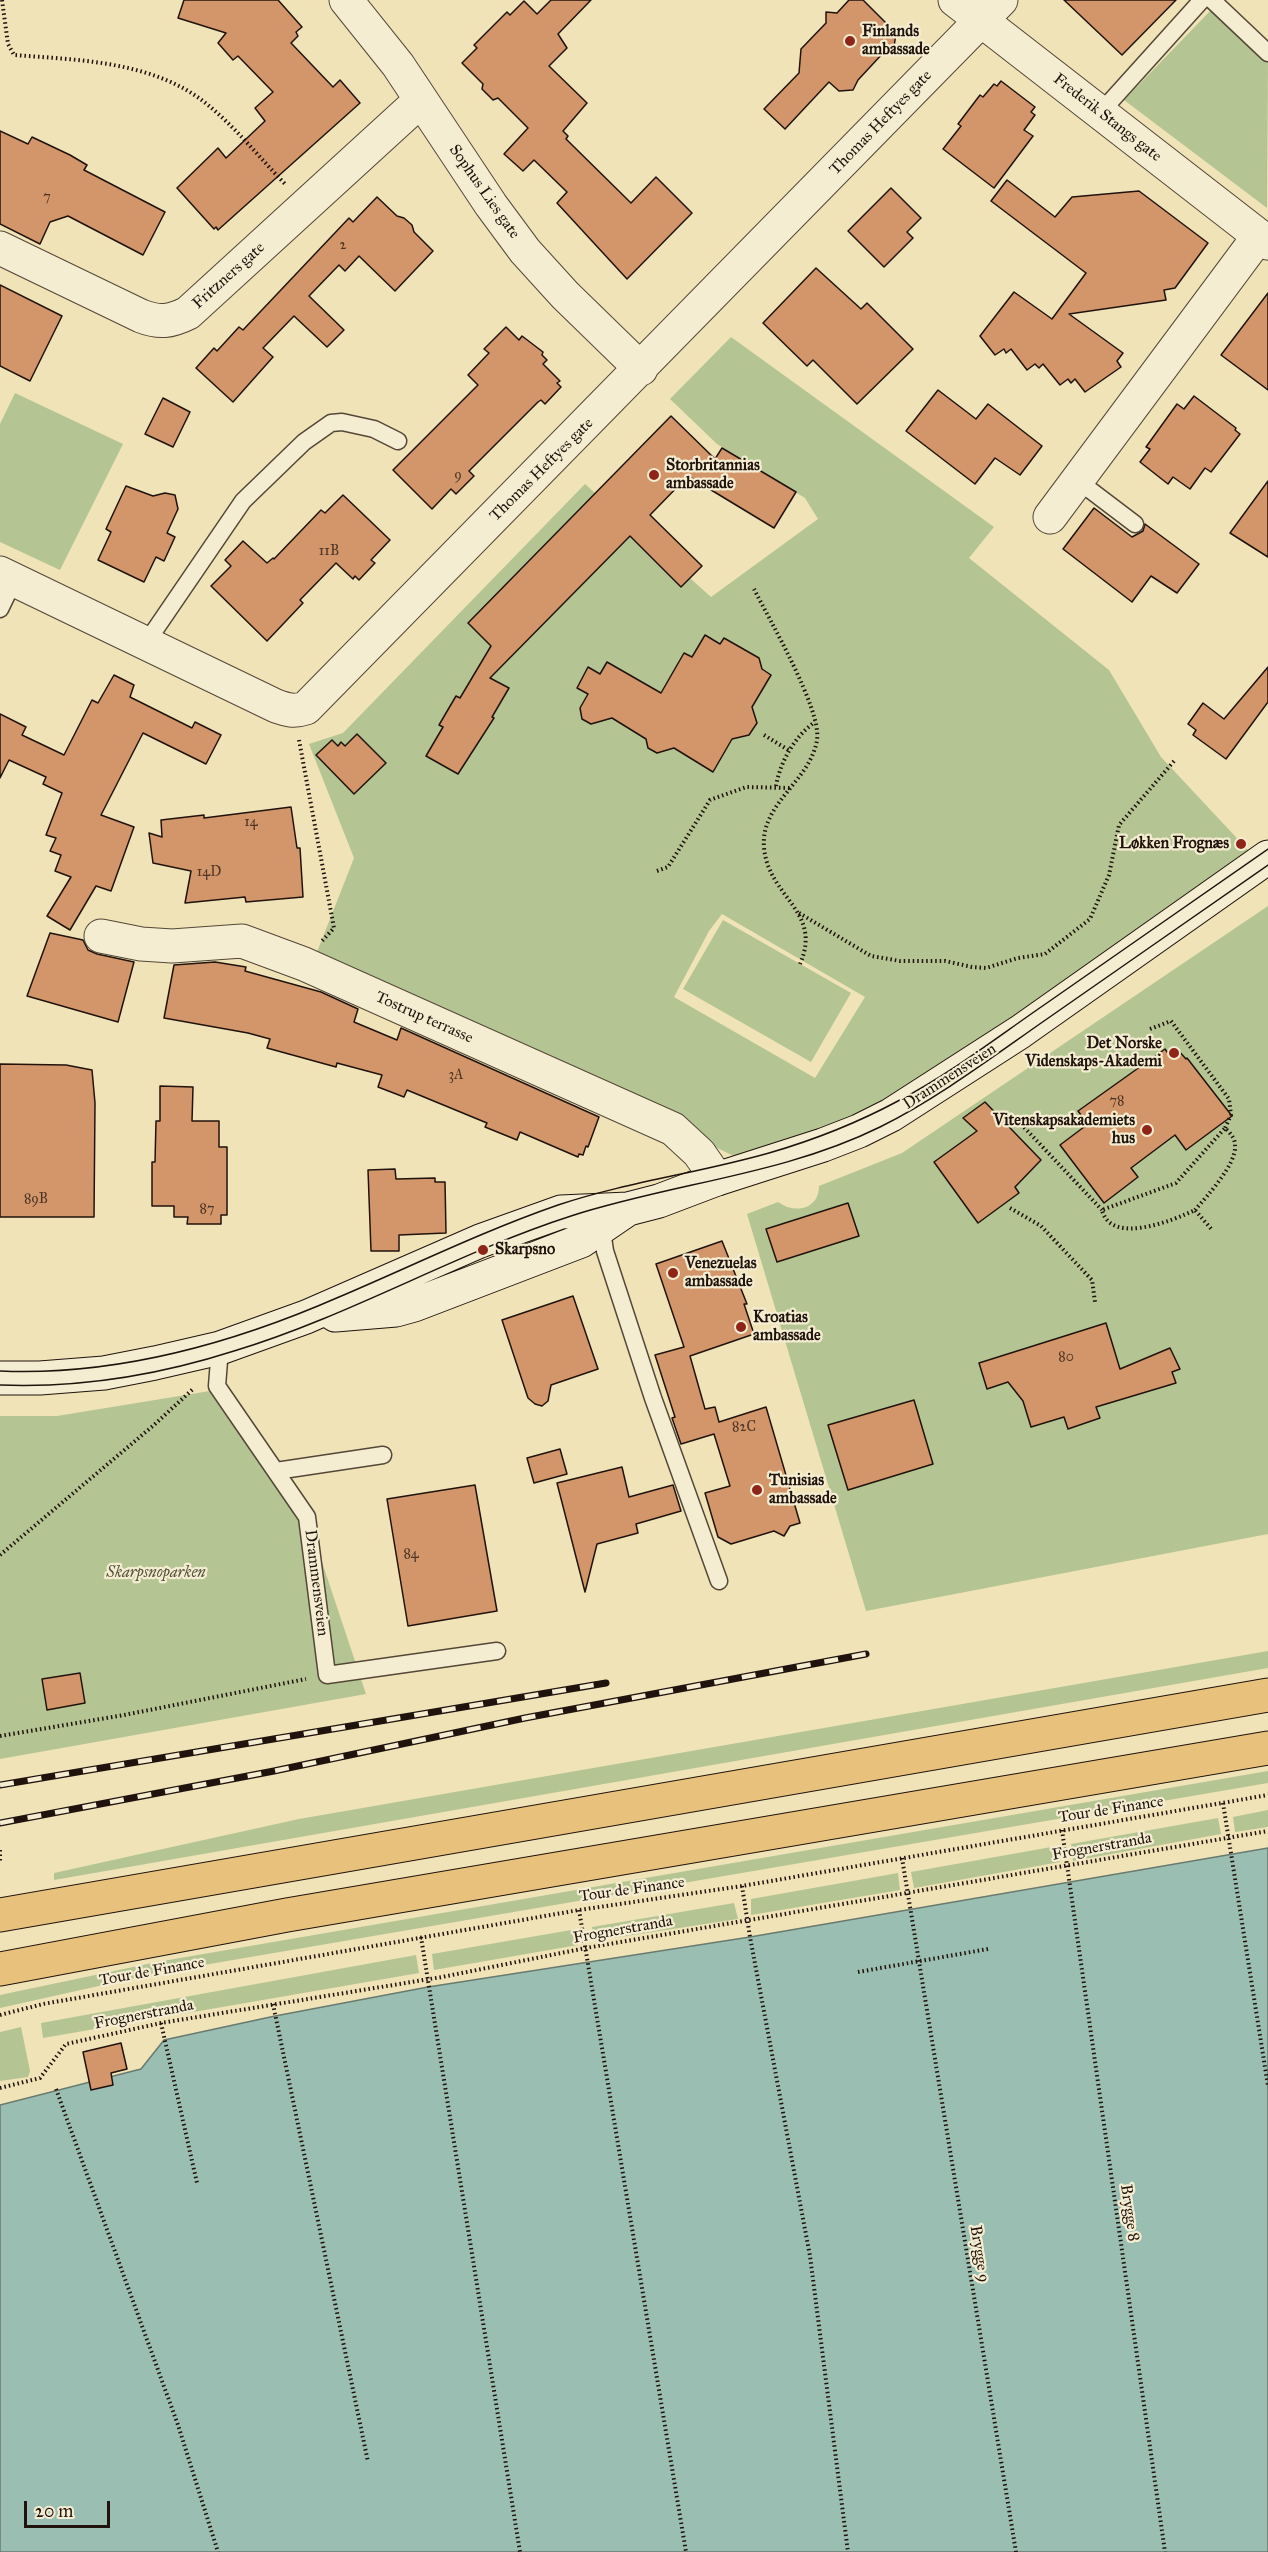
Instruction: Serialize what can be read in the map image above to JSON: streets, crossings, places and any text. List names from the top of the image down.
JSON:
{
  "streets": {
    "street": [
      "Frederik Stangs gate",
      "Thomas Heftyes gate",
      "Sophus Lies gate",
      "Fritzners gate",
      "Tostrup terrasse",
      "Drammensveien"
    ],
    "path": [
      "Tour de Finance",
      "Frognerstranda",
      "Brygge 8",
      "Brygge 9"
    ]
  },
  "crossings": [
    ["Frederik Stangs gate", "Thomas Heftyes gate"],
    ["Thomas Heftyes gate", "Sophus Lies gate"],
    ["Sophus Lies gate", "Fritzners gate"],
    ["Tostrup terrasse", "Drammensveien"],
    ["Tour de Finance", "Brygge 8"],
    ["Tour de Finance", "Brygge 9"],
    ["Frognerstranda", "Brygge 8"],
    ["Frognerstranda", "Brygge 9"]
  ],
  "parks": ["Skarpsnoparken"],
  "places": [
    "Finlands ambassade",
    "Storbritannias ambassade",
    "Løkken Frognæs",
    "Det Norske Videnskaps-Akademi",
    "Vitenskapsakademiets hus",
    "Skarpsno",
    "Venezuelas ambassade",
    "Kroatias ambassade",
    "Tunisias ambassade"
  ],
  "house_numbers": [
    "7",
    "2",
    "9",
    "11B",
    "14",
    "14D",
    "3A",
    "78",
    "89B",
    "87",
    "80",
    "82C",
    "84"
  ],
  "scale_bar": "20 m"
}
